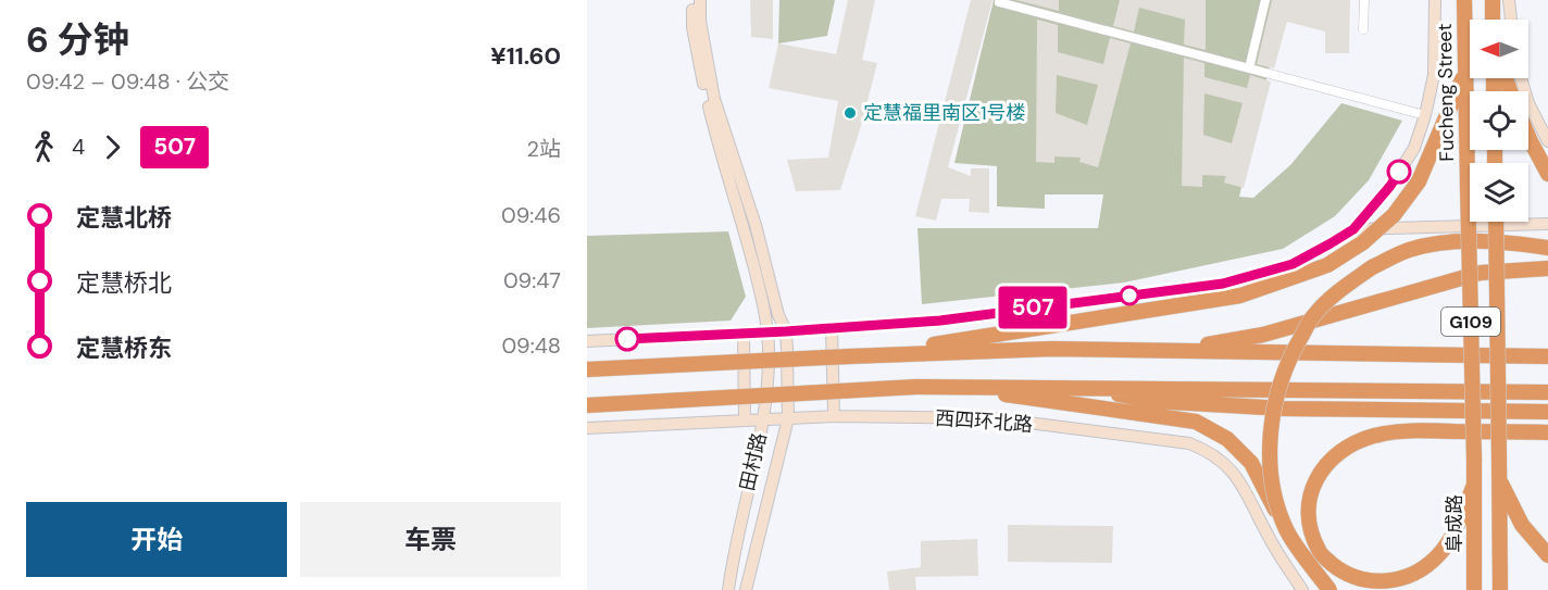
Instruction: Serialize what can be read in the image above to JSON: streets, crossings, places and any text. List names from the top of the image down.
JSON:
{
  "streets": {
    "highway": ["Fucheng Street", "G109", "阜成路"],
    "main road": ["西四环北路", "田村路"]
  },
  "crossings": [
    ["Fucheng Street", "阜成路"],
    ["西四环北路", "田村路"]
  ],
  "places": ["定慧福里南区1号楼"],
  "lines": ["bus line 507"],
  "north": "left",
  "page": {
    "heading": ["6 分钟", "09:42 – 09:48 · 公交", "¥11.60"],
    "on_map": "507",
    "legs": ["4", "507", "2站"],
    "list": [
      {
        "name": "定慧北桥",
        "value": "09:46"
      },
      {
        "name": "定慧桥北",
        "value": "09:47"
      },
      {
        "name": "定慧桥东",
        "value": "09:48"
      }
    ],
    "buttons": ["开始", "车票"]
  }
}
